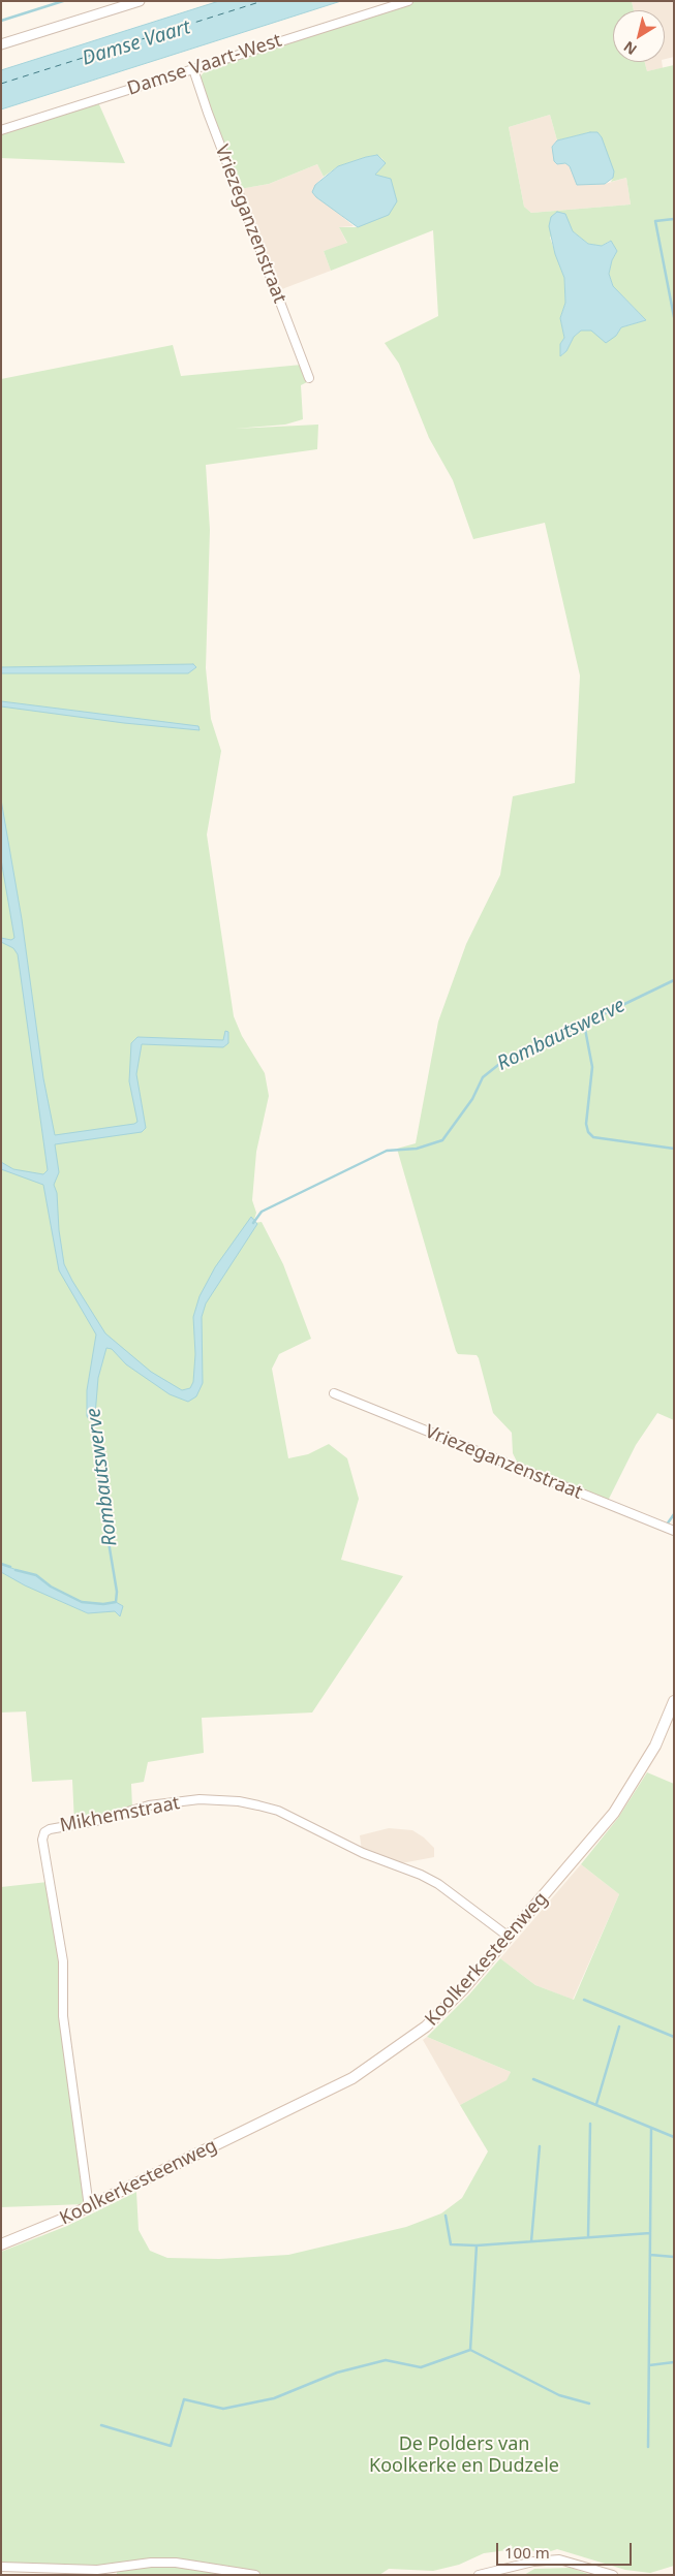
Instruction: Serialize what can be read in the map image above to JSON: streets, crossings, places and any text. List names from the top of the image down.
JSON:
{
  "streets": {
    "main road": ["Koolkerkesteenweg"],
    "street": ["Damse Vaart-West", "Vriezeganzenstraat", "Mikhemstraat"]
  },
  "crossings": [
    ["Damse Vaart-West", "Vriezeganzenstraat"],
    ["Mikhemstraat", "Koolkerkesteenweg"]
  ],
  "water": ["Damse Vaart", "Rombautswerve"],
  "parks": ["De Polders van Koolkerke en Dudzele"],
  "scale_bar": "100 m",
  "north": "bottom left"
}
